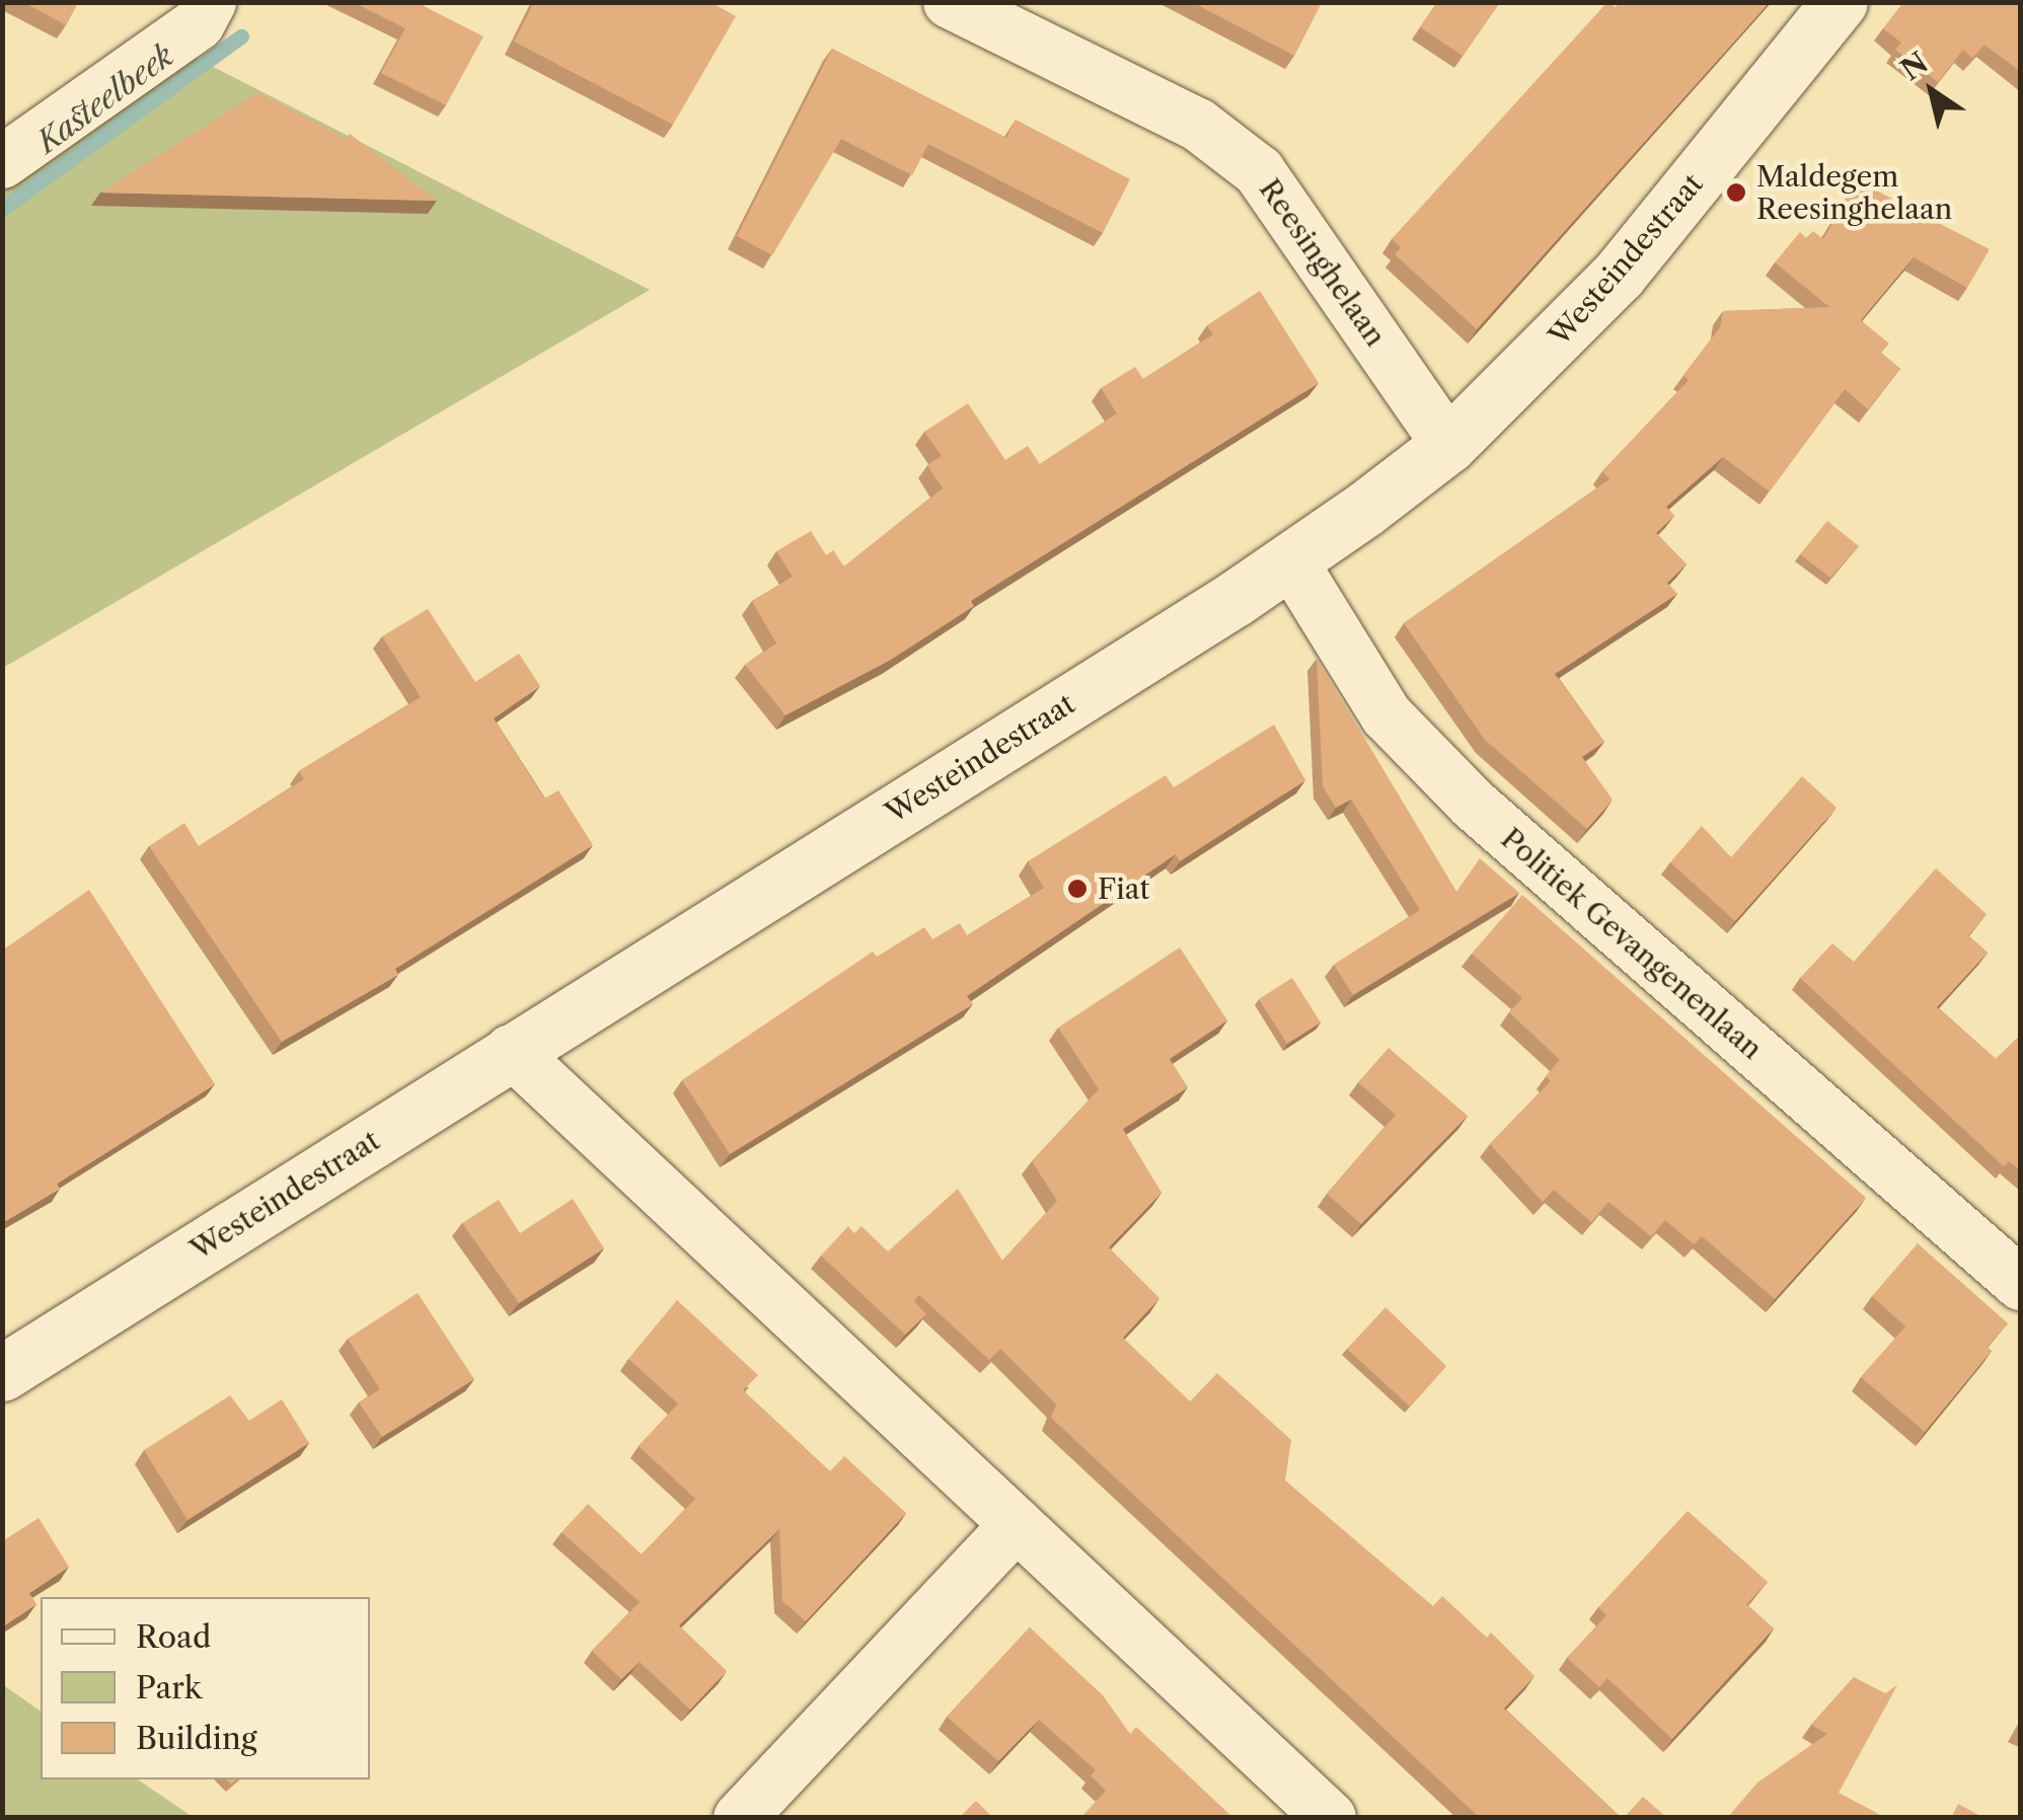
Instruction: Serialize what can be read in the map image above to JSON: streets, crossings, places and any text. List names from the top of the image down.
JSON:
{
  "streets": {
    "street": ["Westeindestraat", "Reesinghelaan", "Politiek Gevangenenlaan"]
  },
  "crossings": [
    ["Westeindestraat", "Reesinghelaan"],
    ["Westeindestraat", "Politiek Gevangenenlaan"]
  ],
  "water": ["Kasteelbeek"],
  "places": ["Maldegem Reesinghelaan", "Fiat"],
  "legend": ["Road", "Park", "Building"],
  "north": "top left"
}
